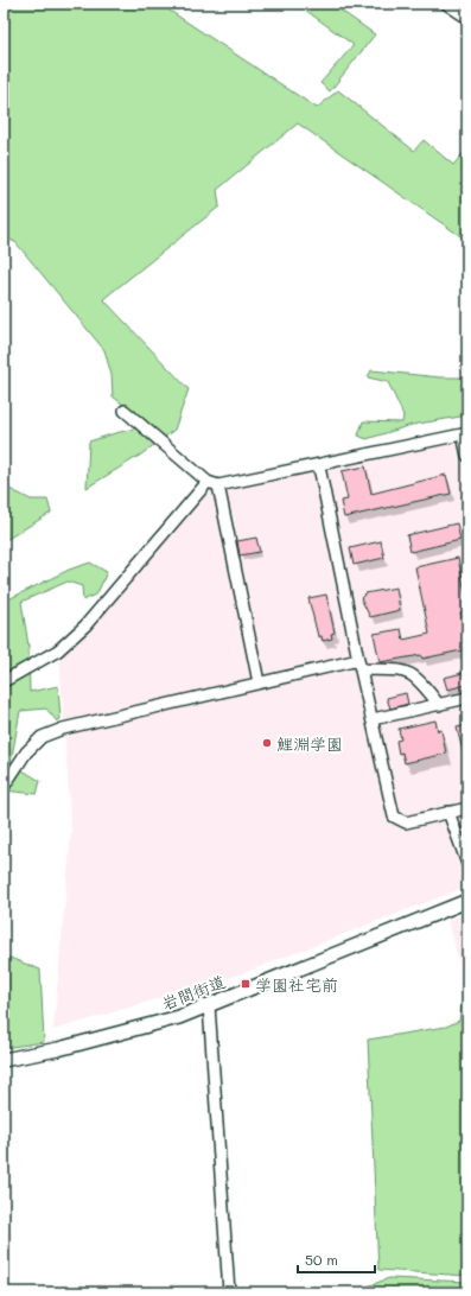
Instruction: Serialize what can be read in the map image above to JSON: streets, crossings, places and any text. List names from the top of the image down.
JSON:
{
  "streets": {
    "main road": ["岩間街道"]
  },
  "places": {
    "other": ["鯉淵学園"],
    "transit": ["学園社宅前"]
  },
  "scale_bar": "50 m"
}
